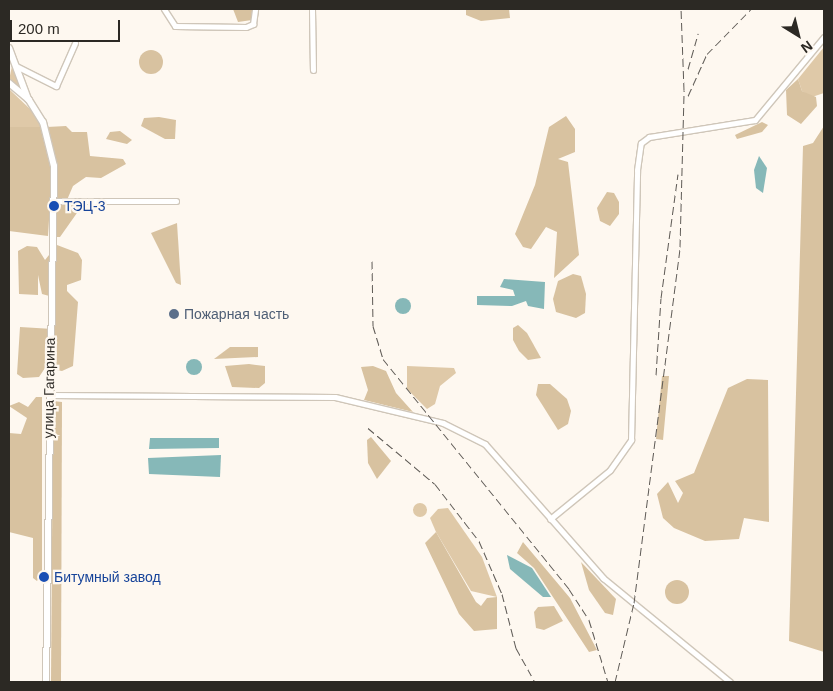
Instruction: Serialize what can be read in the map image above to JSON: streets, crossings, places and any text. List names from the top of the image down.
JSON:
{
  "streets": {
    "main road": ["улица Гагарина"]
  },
  "places": ["ТЭЦ-3", "Пожарная часть", "Битумный завод"],
  "scale_bar": "200 m",
  "north": "bottom right"
}
